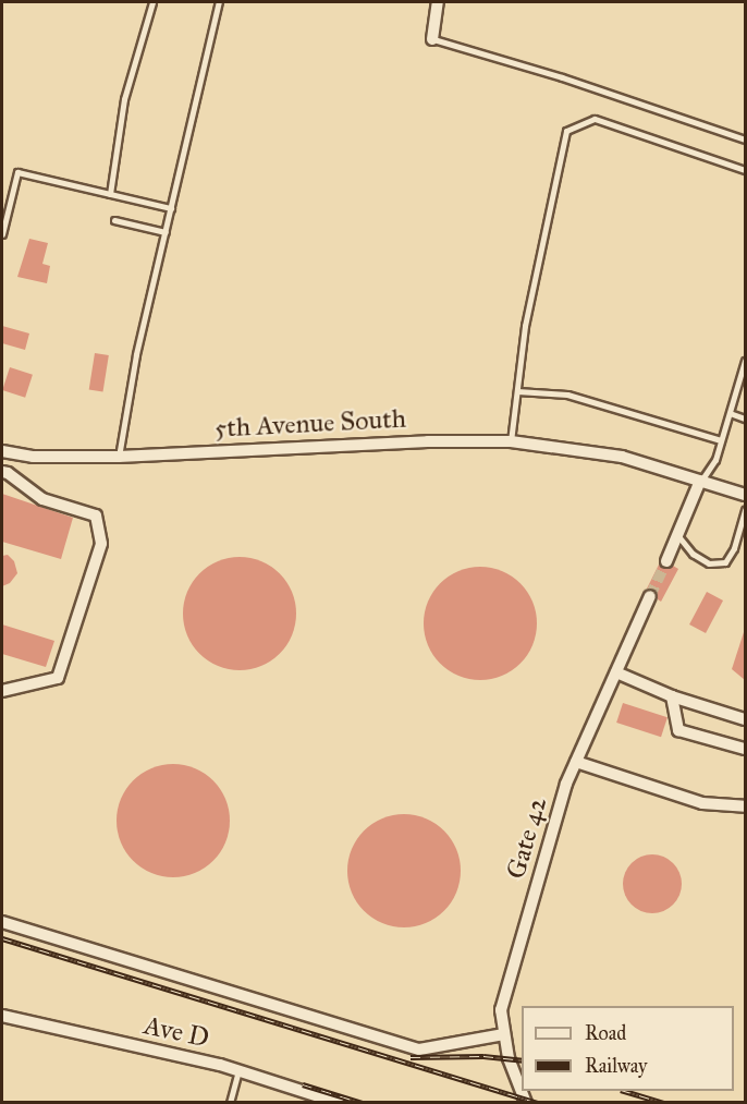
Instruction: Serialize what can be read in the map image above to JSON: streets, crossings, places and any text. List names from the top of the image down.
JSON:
{
  "streets": {
    "street": ["5th Avenue South", "Gate 42", "Ave D"]
  },
  "legend": ["Road", "Railway"]
}
